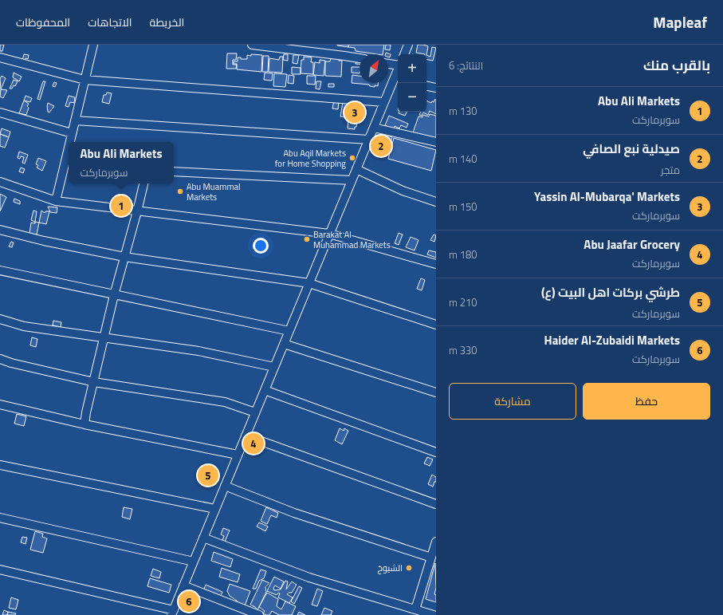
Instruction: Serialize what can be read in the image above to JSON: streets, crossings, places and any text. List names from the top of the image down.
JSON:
{
  "places": [
    "Abu Aqil Markets for Home Shopping",
    "Abu Muammal Markets",
    "Barakat Al Muhammad Markets",
    "الشيوخ"
  ],
  "north": "top right",
  "page": {
    "header": "Mapleaf",
    "nav": ["الخريطة", "الاتجاهات", "المحفوظات"],
    "heading": ["بالقرب منك", "النتائج: 6"],
    "map_buttons": ["+", "−"],
    "list": [
      {
        "mark": "1",
        "name": "Abu Ali Markets",
        "note": "سوبرماركت",
        "value": "130 m"
      },
      {
        "mark": "2",
        "name": "صيدلية نبع الصافي",
        "note": "متجر",
        "value": "140 m"
      },
      {
        "mark": "3",
        "name": "Yassin Al-Mubarqa' Markets",
        "note": "سوبرماركت",
        "value": "150 m"
      },
      {
        "mark": "4",
        "name": "Abu Jaafar Grocery",
        "note": "سوبرماركت",
        "value": "180 m"
      },
      {
        "mark": "5",
        "name": "طرشي بركات اهل البيت (ع)",
        "note": "سوبرماركت",
        "value": "210 m"
      },
      {
        "mark": "6",
        "name": "Haider Al-Zubaidi Markets",
        "note": "سوبرماركت",
        "value": "330 m"
      }
    ],
    "pins": [
      "3",
      "2",
      "1",
      "4",
      "5",
      "6"
    ],
    "popup": ["Abu Ali Markets", "سوبرماركت"],
    "buttons": ["حفظ", "مشاركة"]
  }
}
